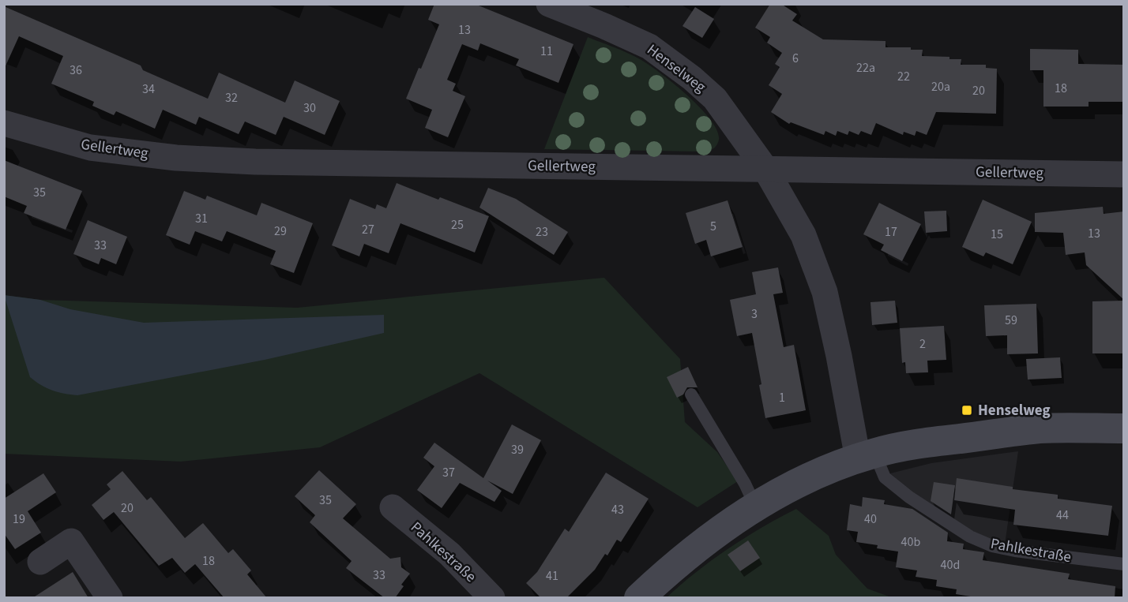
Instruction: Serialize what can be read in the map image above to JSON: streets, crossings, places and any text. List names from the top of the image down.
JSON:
{
  "streets": {
    "street": ["Henselweg", "Gellertweg", "Pahlkestraße"]
  },
  "crossings": [
    ["Henselweg", "Gellertweg"],
    ["Henselweg", "Pahlkestraße"]
  ],
  "places": {
    "transit": ["Henselweg"]
  },
  "house_numbers": [
    "13",
    "11",
    "6",
    "22a",
    "36",
    "22",
    "20a",
    "18",
    "34",
    "20",
    "32",
    "30",
    "35",
    "31",
    "25",
    "5",
    "27",
    "29",
    "23",
    "17",
    "13",
    "15",
    "33",
    "3",
    "59",
    "2",
    "1",
    "39",
    "37",
    "35",
    "20",
    "43",
    "44",
    "19",
    "40",
    "40b",
    "18",
    "40d",
    "33",
    "41"
  ]
}
